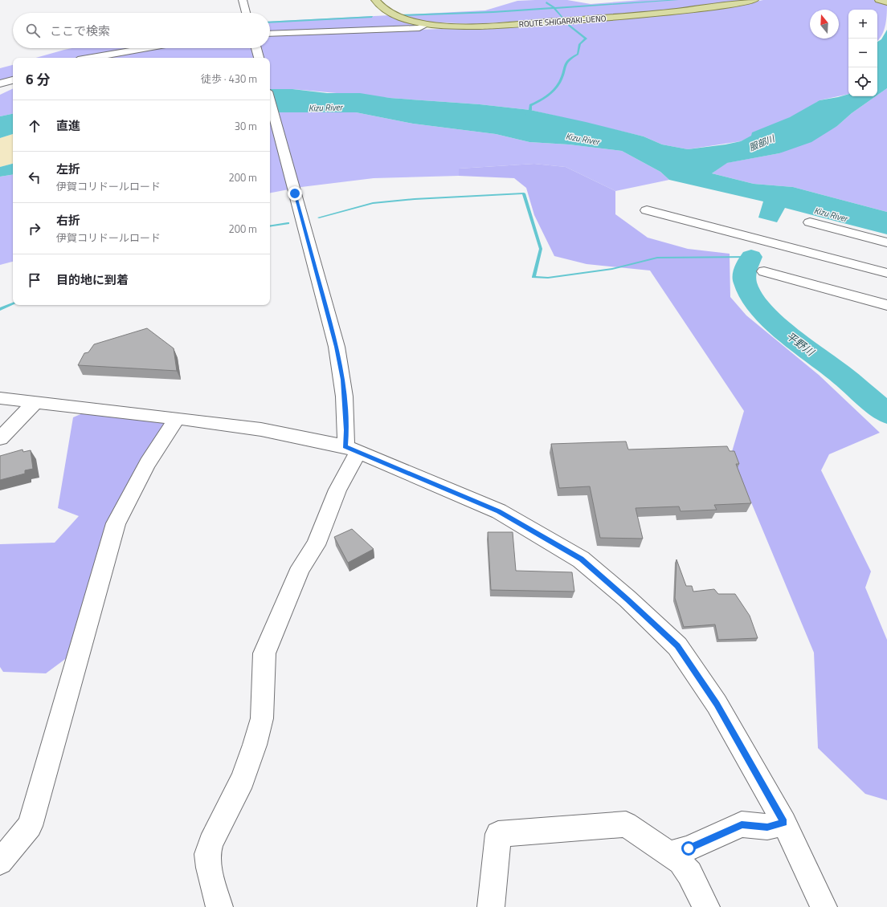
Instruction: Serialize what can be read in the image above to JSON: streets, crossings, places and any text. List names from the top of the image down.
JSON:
{
  "streets": {
    "main road": ["ROUTE SHIGARAKI-UENO"]
  },
  "water": ["Kizu River", "服部川", "平野川"],
  "north": "top",
  "page": {
    "map_buttons": ["+", "−"],
    "search": "ここで検索",
    "heading": ["6 分", "徒歩 · 430 m"],
    "list": [
      ["直進", "30 m"],
      ["左折", "伊賀コリドールロード", "200 m"],
      ["右折", "伊賀コリドールロード", "200 m"],
      "目的地に到着"
    ]
  }
}
